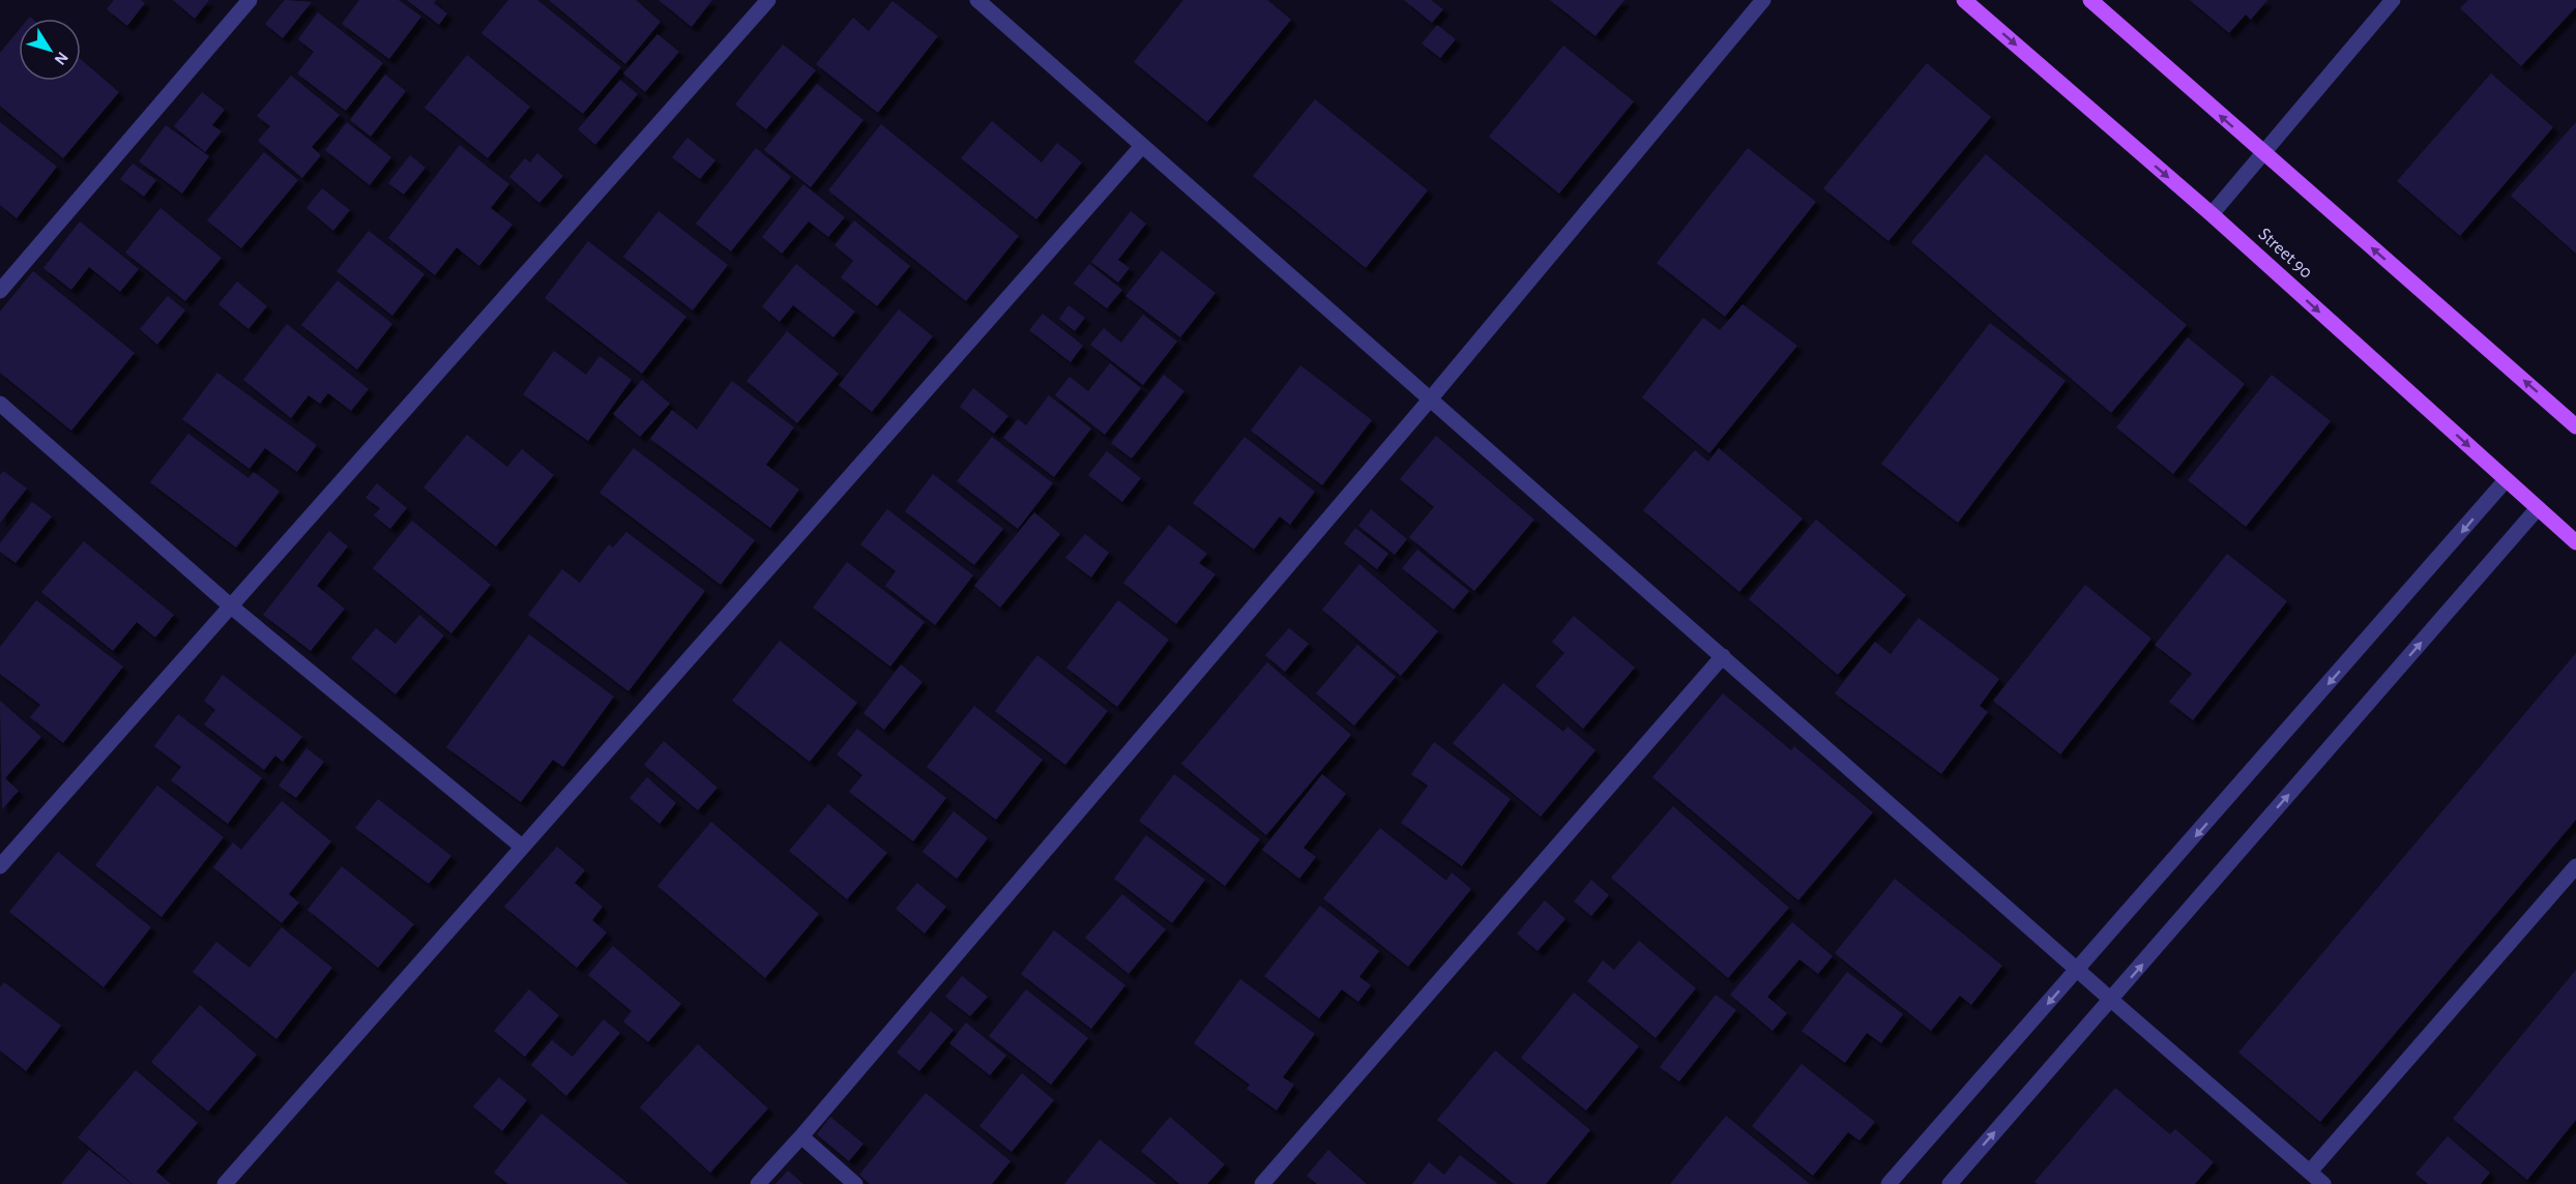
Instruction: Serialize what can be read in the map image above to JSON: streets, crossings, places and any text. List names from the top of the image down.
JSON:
{
  "streets": {
    "main road": ["Street 90"]
  },
  "north": "bottom right"
}
